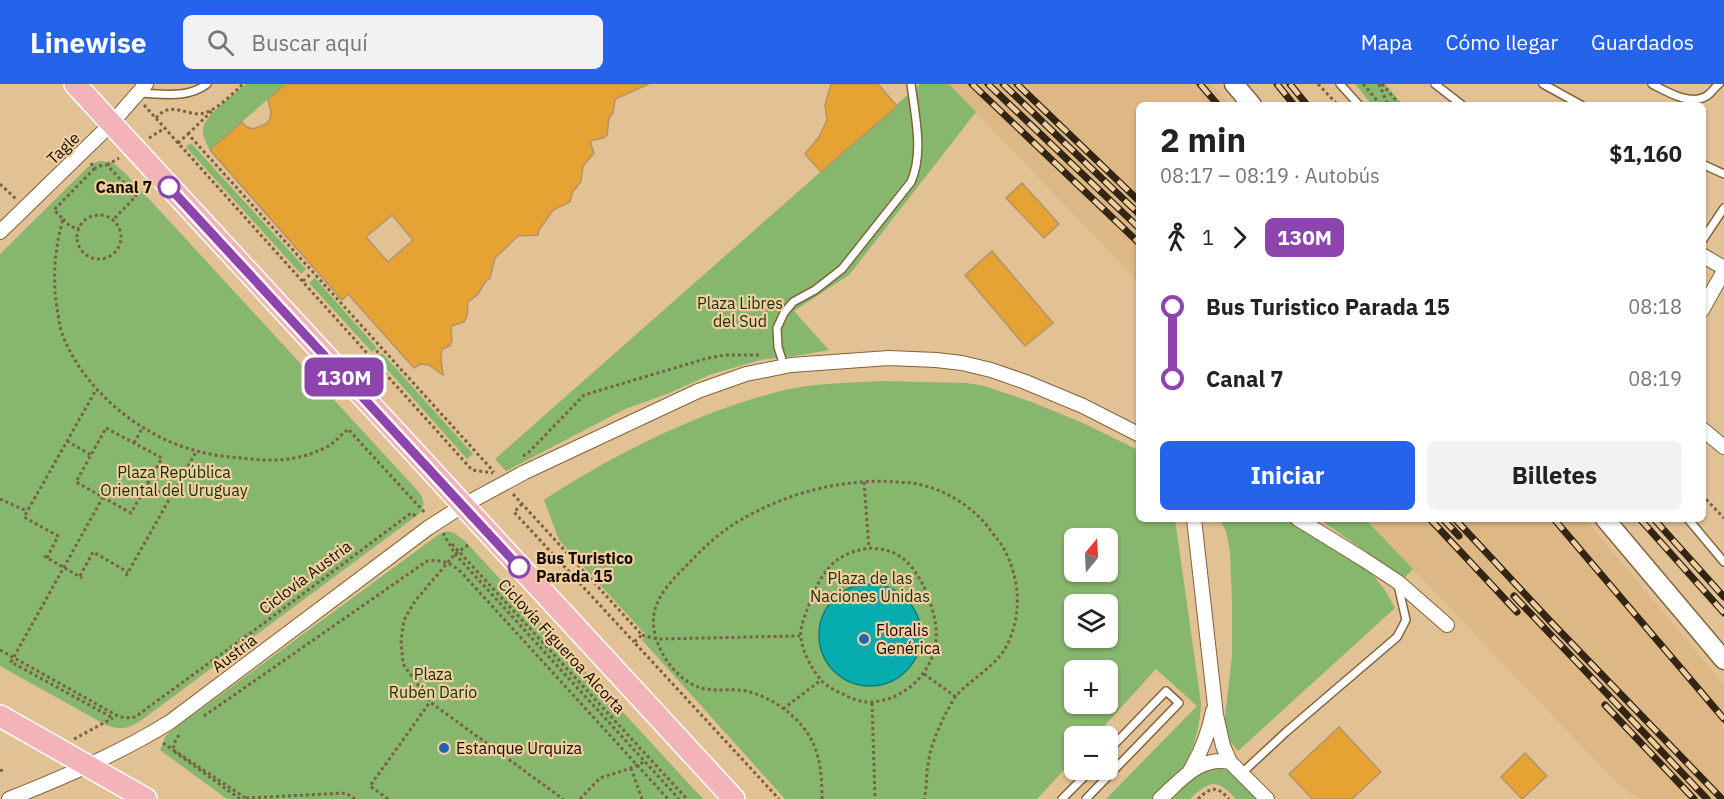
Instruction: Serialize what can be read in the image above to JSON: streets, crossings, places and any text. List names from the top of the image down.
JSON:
{
  "streets": {
    "street": ["Tagle", "Austria"],
    "path": ["Ciclovía Austria", "Ciclovía Figueroa Alcorta"]
  },
  "crossings": [
    ["Ciclovía Austria", "Austria"]
  ],
  "parks": [
    "Plaza Libres del Sud",
    "Plaza República Oriental del Uruguay",
    "Plaza de las Naciones Unidas",
    "Plaza Rubén Darío"
  ],
  "places": [
    "Canal 7",
    "Bus Turistico Parada 15",
    "Floralis Genérica",
    "Estanque Urquiza"
  ],
  "lines": ["bus line 130M"],
  "north": "top",
  "page": {
    "header": "Linewise",
    "search": "Buscar aquí",
    "nav": ["Mapa", "Cómo llegar", "Guardados"],
    "on_map": "130M",
    "heading": ["2 min", "08:17 – 08:19 · Autobús", "$1,160"],
    "legs": ["1", "130M"],
    "list": [
      {
        "name": "Bus Turistico Parada 15",
        "value": "08:18"
      },
      {
        "name": "Canal 7",
        "value": "08:19"
      }
    ],
    "buttons": ["Iniciar", "Billetes"],
    "map_buttons": ["+", "−"]
  }
}
